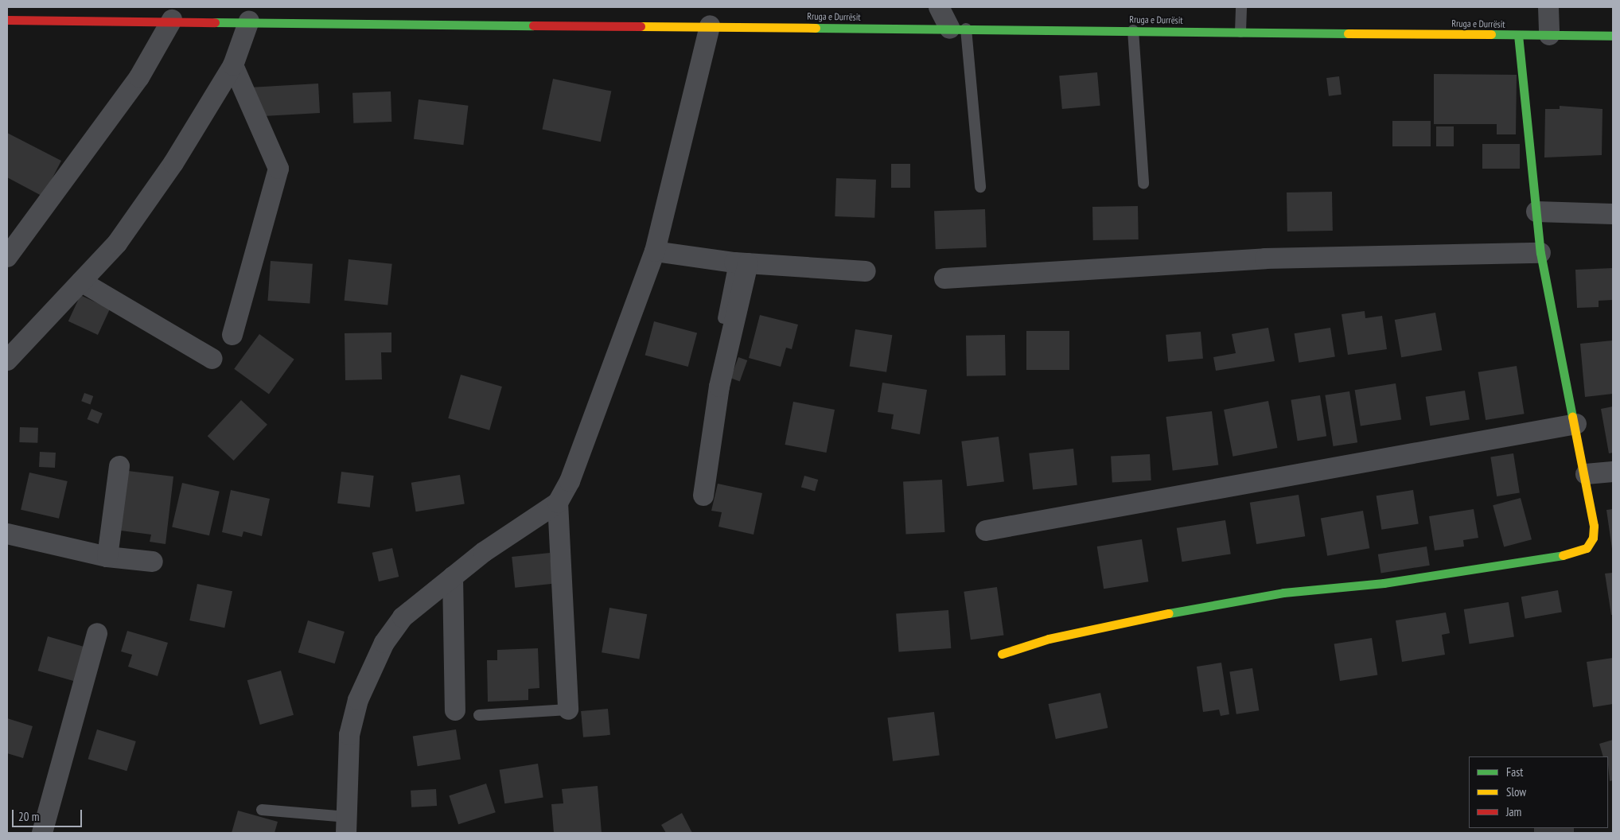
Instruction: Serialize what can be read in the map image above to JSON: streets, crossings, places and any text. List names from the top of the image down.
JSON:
{
  "streets": {
    "main road": ["Rruga e Durrësit"]
  },
  "legend": ["Fast", "Slow", "Jam"],
  "scale_bar": "20 m"
}
